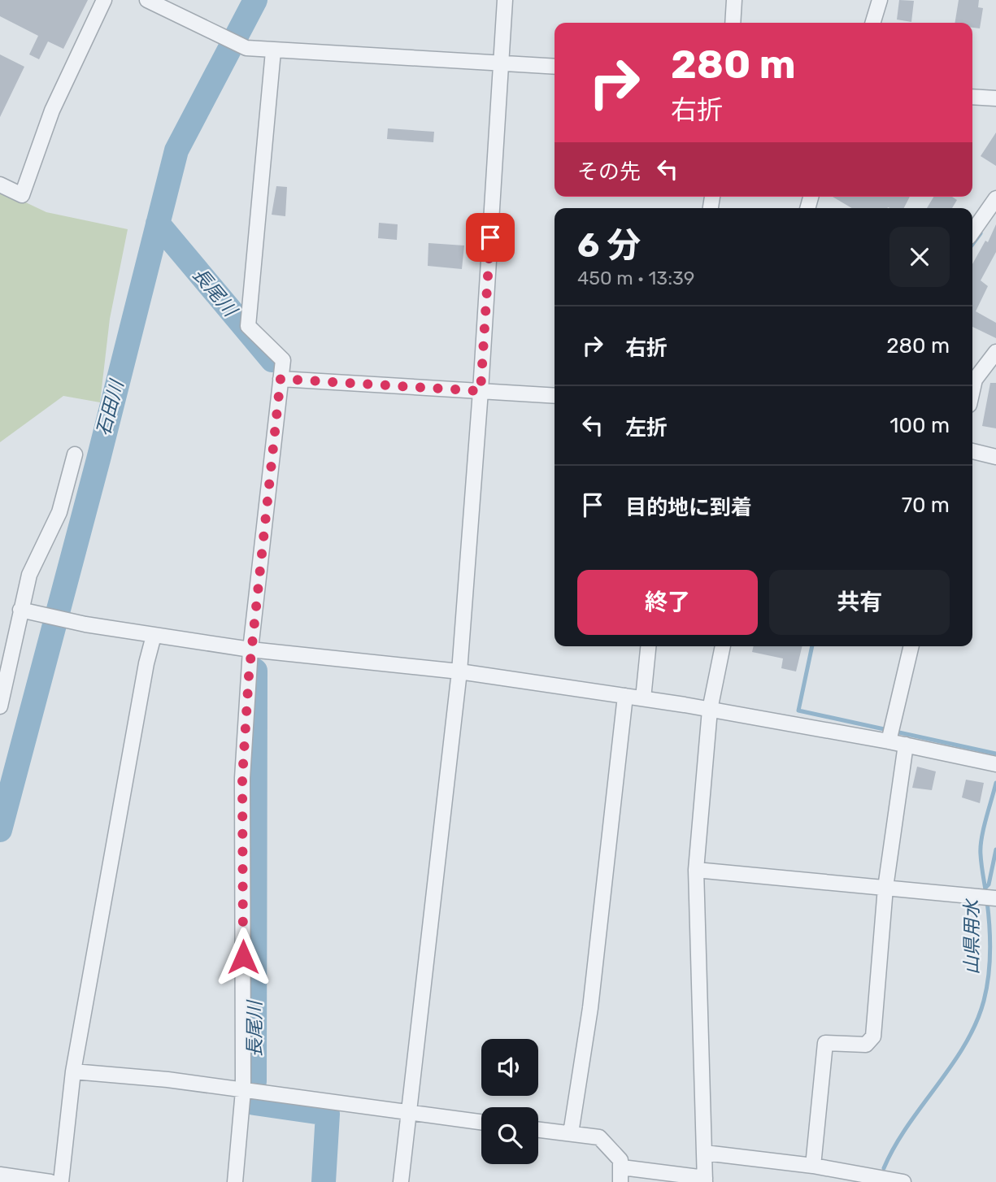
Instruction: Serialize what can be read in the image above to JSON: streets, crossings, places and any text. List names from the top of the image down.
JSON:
{
  "water": ["長尾川", "石田川", "山県用水"],
  "page": {
    "turn": ["280 m", "右折"],
    "then": "その先",
    "heading": ["6 分", "450 m · 13:39"],
    "list": [
      {
        "name": "右折",
        "value": "280 m"
      },
      {
        "name": "左折",
        "value": "100 m"
      },
      {
        "name": "目的地に到着",
        "value": "70 m"
      }
    ],
    "buttons": ["終了", "共有"]
  }
}
